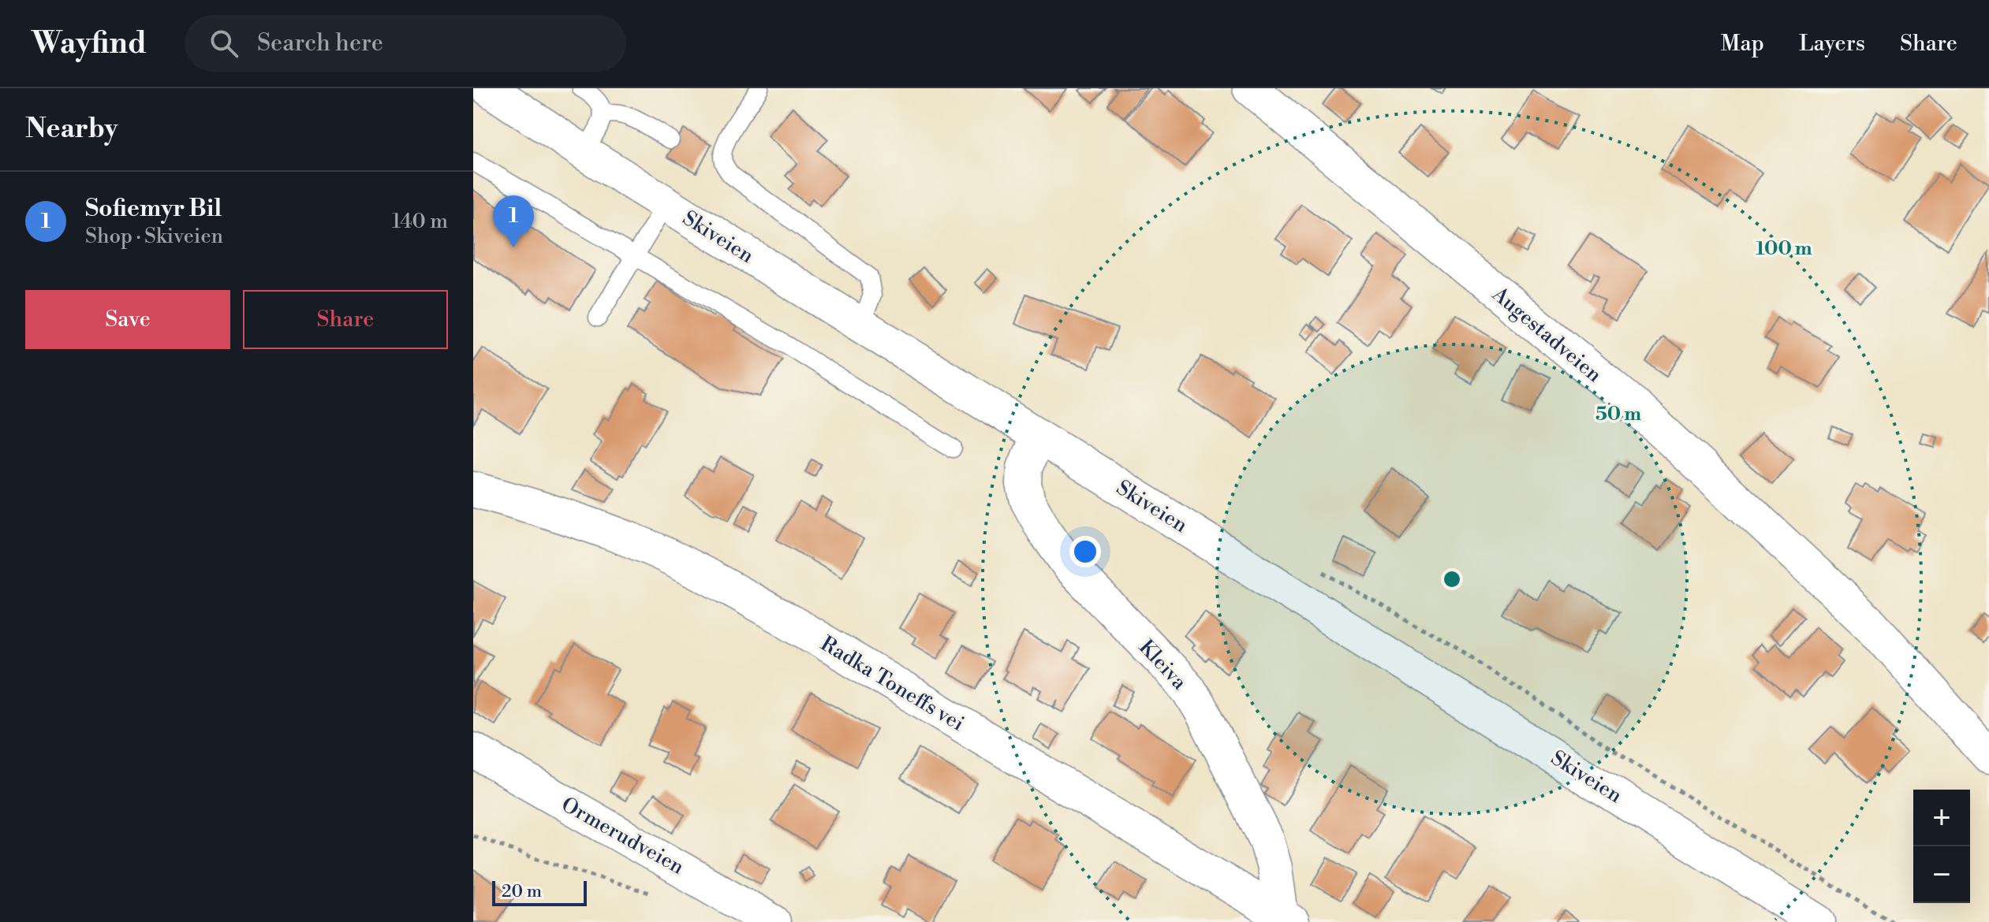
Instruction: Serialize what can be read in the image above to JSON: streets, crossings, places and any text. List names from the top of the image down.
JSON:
{
  "streets": {
    "street": [
      "Skiveien",
      "Augestadveien",
      "Kleiva",
      "Radka Toneffs vei",
      "Ormerudveien"
    ]
  },
  "crossings": [
    ["Skiveien", "Kleiva"],
    ["Kleiva", "Radka Toneffs vei"]
  ],
  "scale_bar": "20 m",
  "page": {
    "header": "Wayfind",
    "search": "Search here",
    "nav": ["Map", "Layers", "Share"],
    "heading": "Nearby",
    "list": [
      {
        "mark": "1",
        "name": "Sofiemyr Bil",
        "note": "Shop · Skiveien",
        "value": "140 m"
      }
    ],
    "pins": "1",
    "buttons": ["Save", "Share"],
    "map_buttons": ["+", "−"],
    "scale": "20 m"
  },
  "rings": ["100 m", "50 m"]
}
